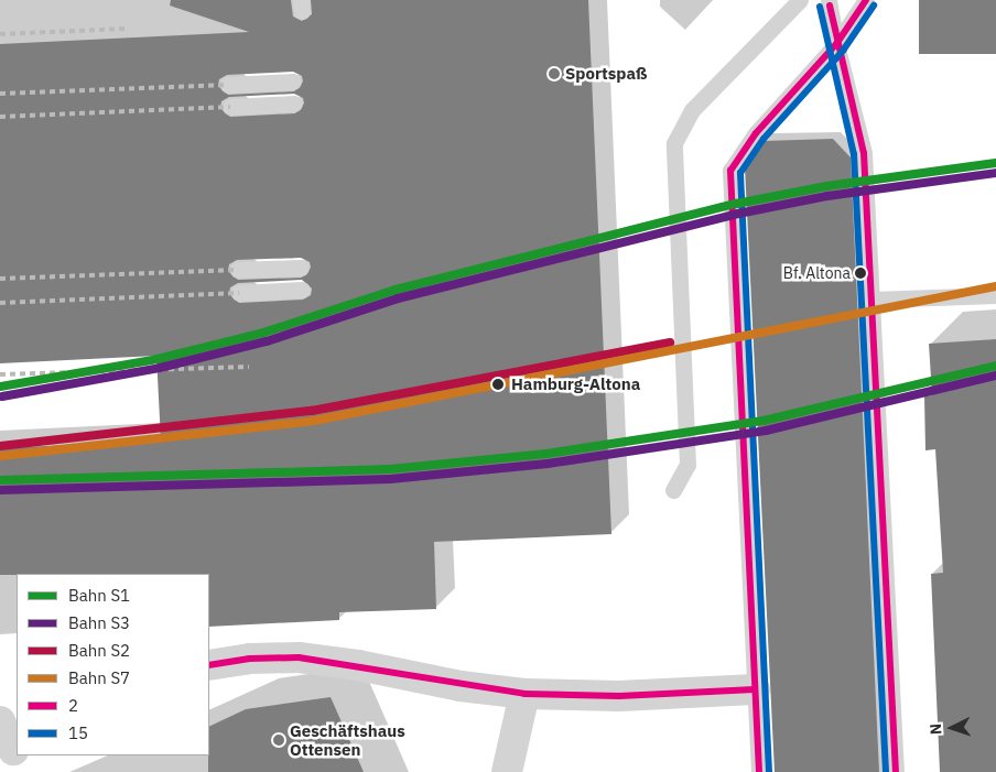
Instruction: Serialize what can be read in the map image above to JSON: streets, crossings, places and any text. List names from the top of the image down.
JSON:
{
  "places": [
    "Sportspaß",
    "Bf. Altona",
    "Hamburg-Altona",
    "Geschäftshaus Ottensen"
  ],
  "lines": [
    "transit line 2",
    "transit line 15",
    "rail line S1",
    "rail line S3",
    "rail line S7",
    "rail line S2"
  ],
  "legend": [
    "Bahn S1",
    "Bahn S3",
    "Bahn S2",
    "Bahn S7",
    "2",
    "15"
  ],
  "north": "left"
}
